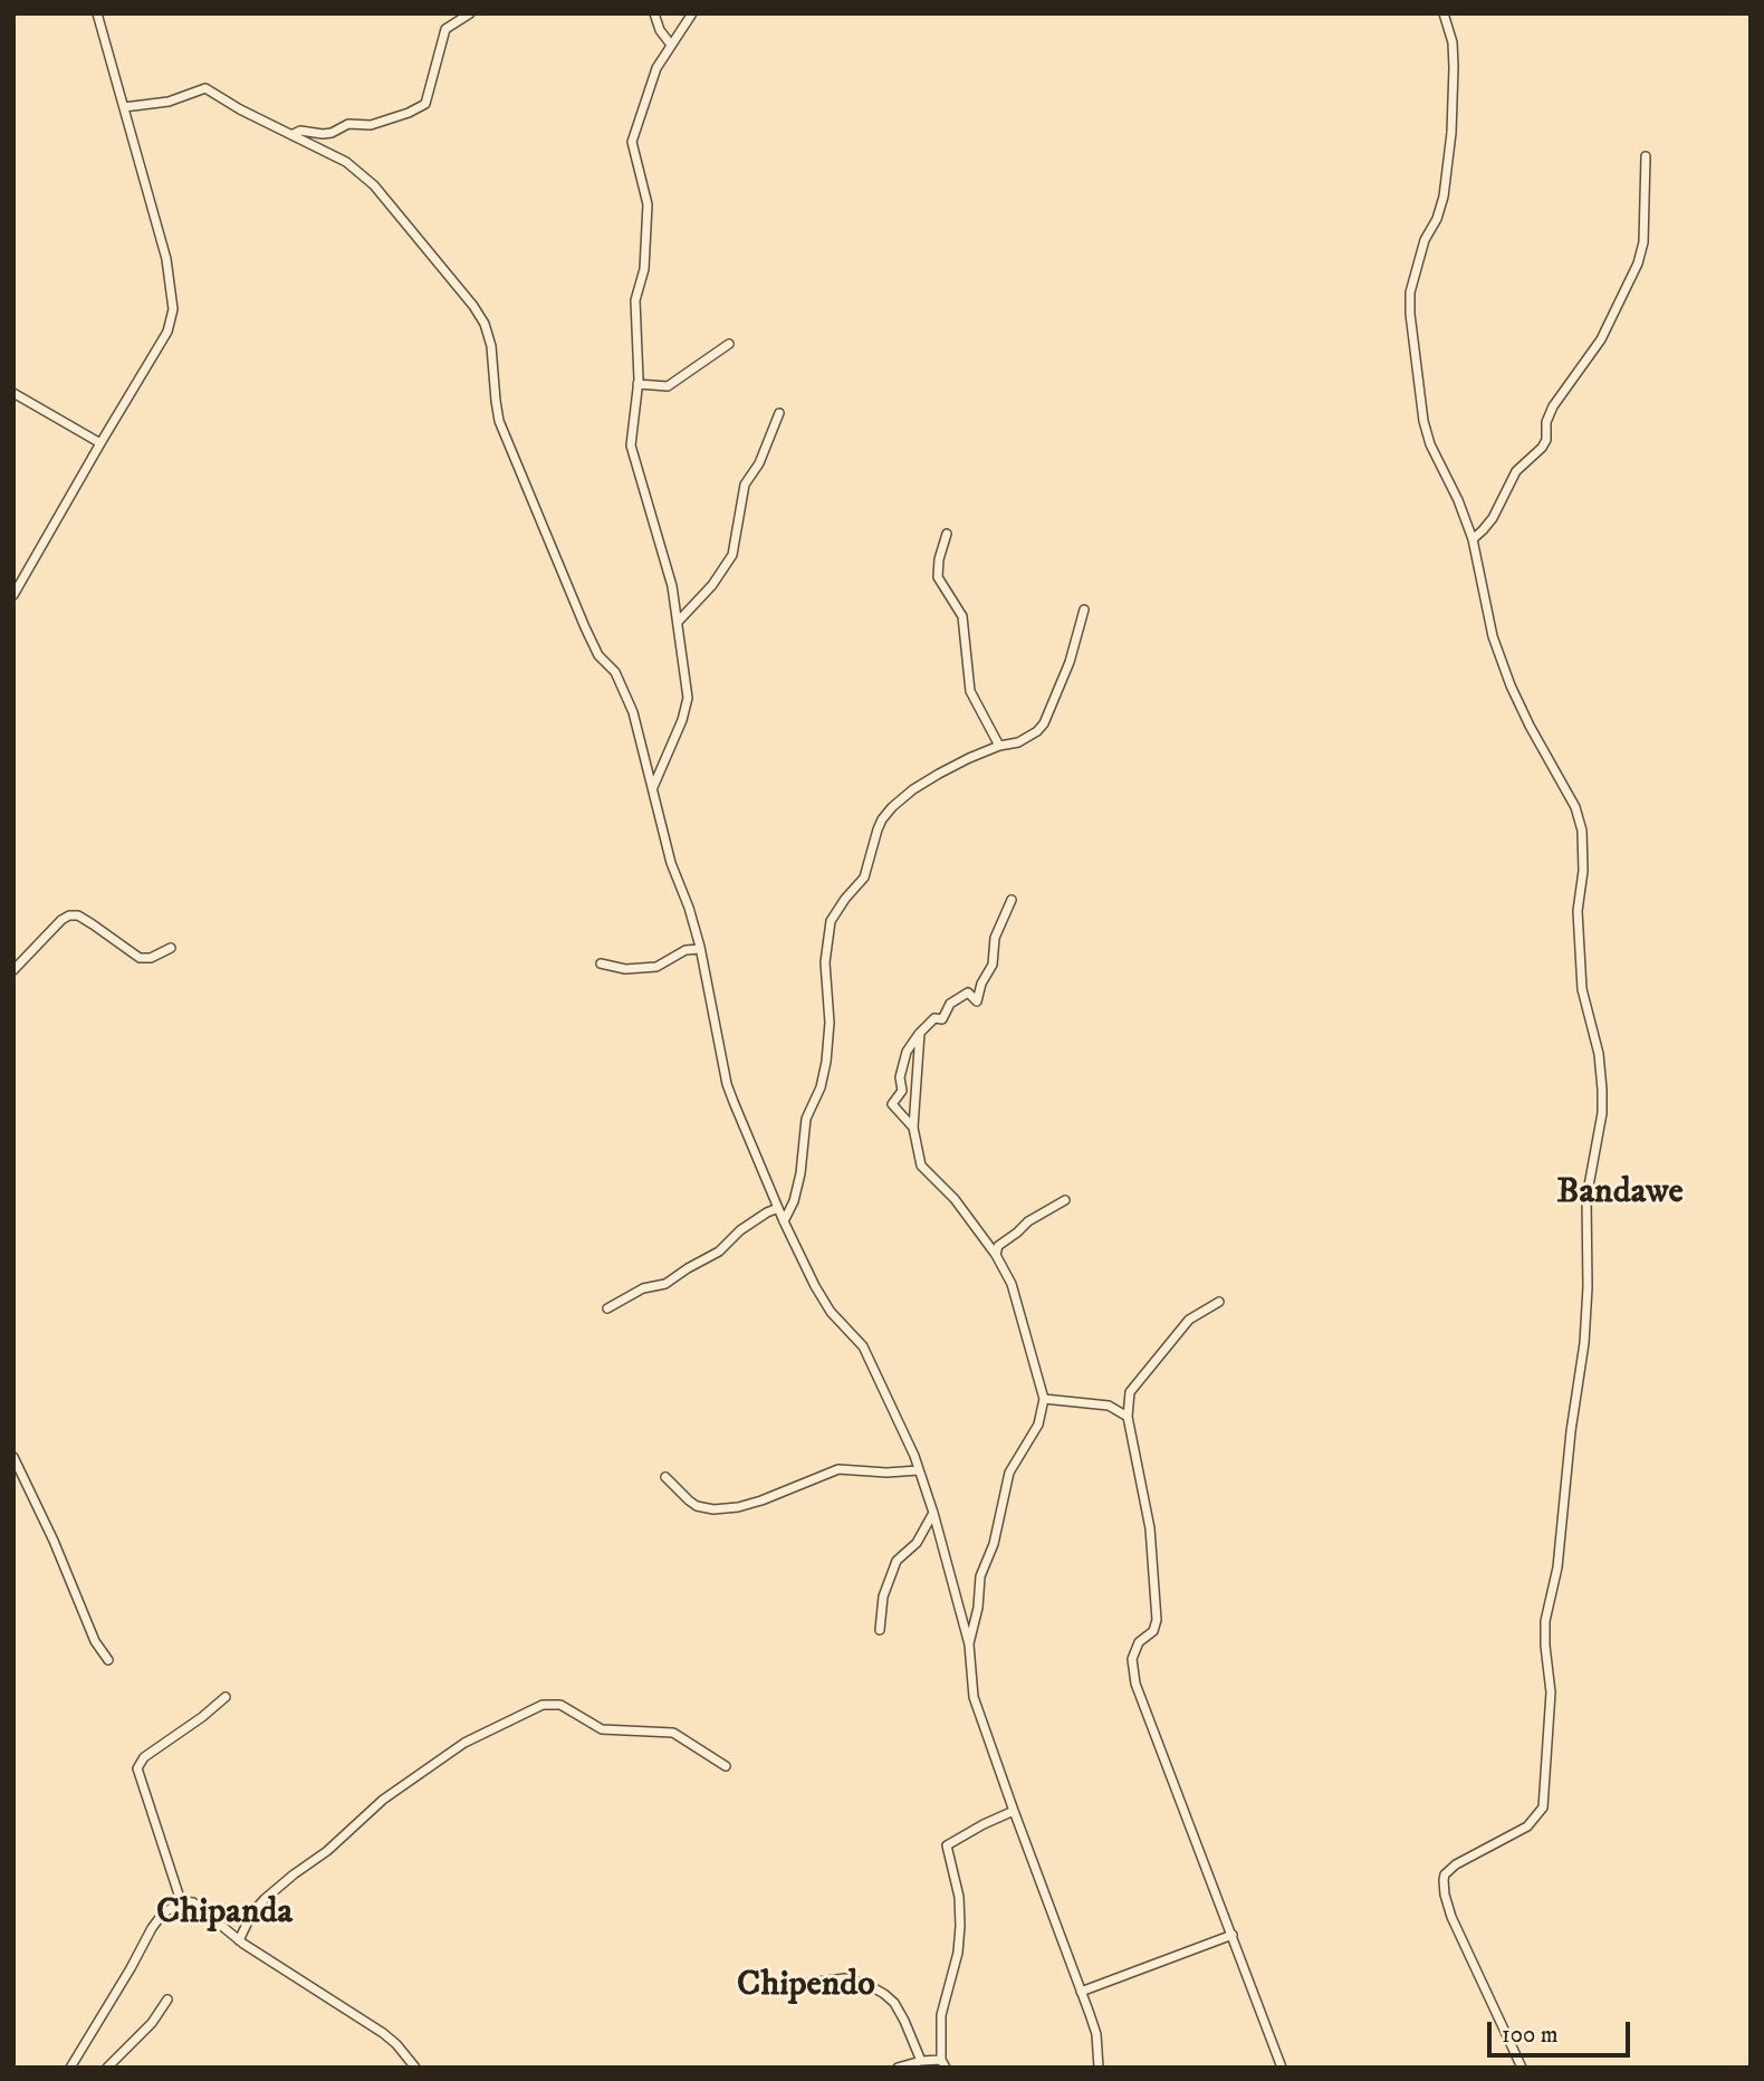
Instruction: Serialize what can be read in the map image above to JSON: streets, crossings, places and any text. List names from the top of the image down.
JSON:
{
  "districts": ["Bandawe", "Chipanda", "Chipendo"],
  "scale_bar": "100 m"
}
